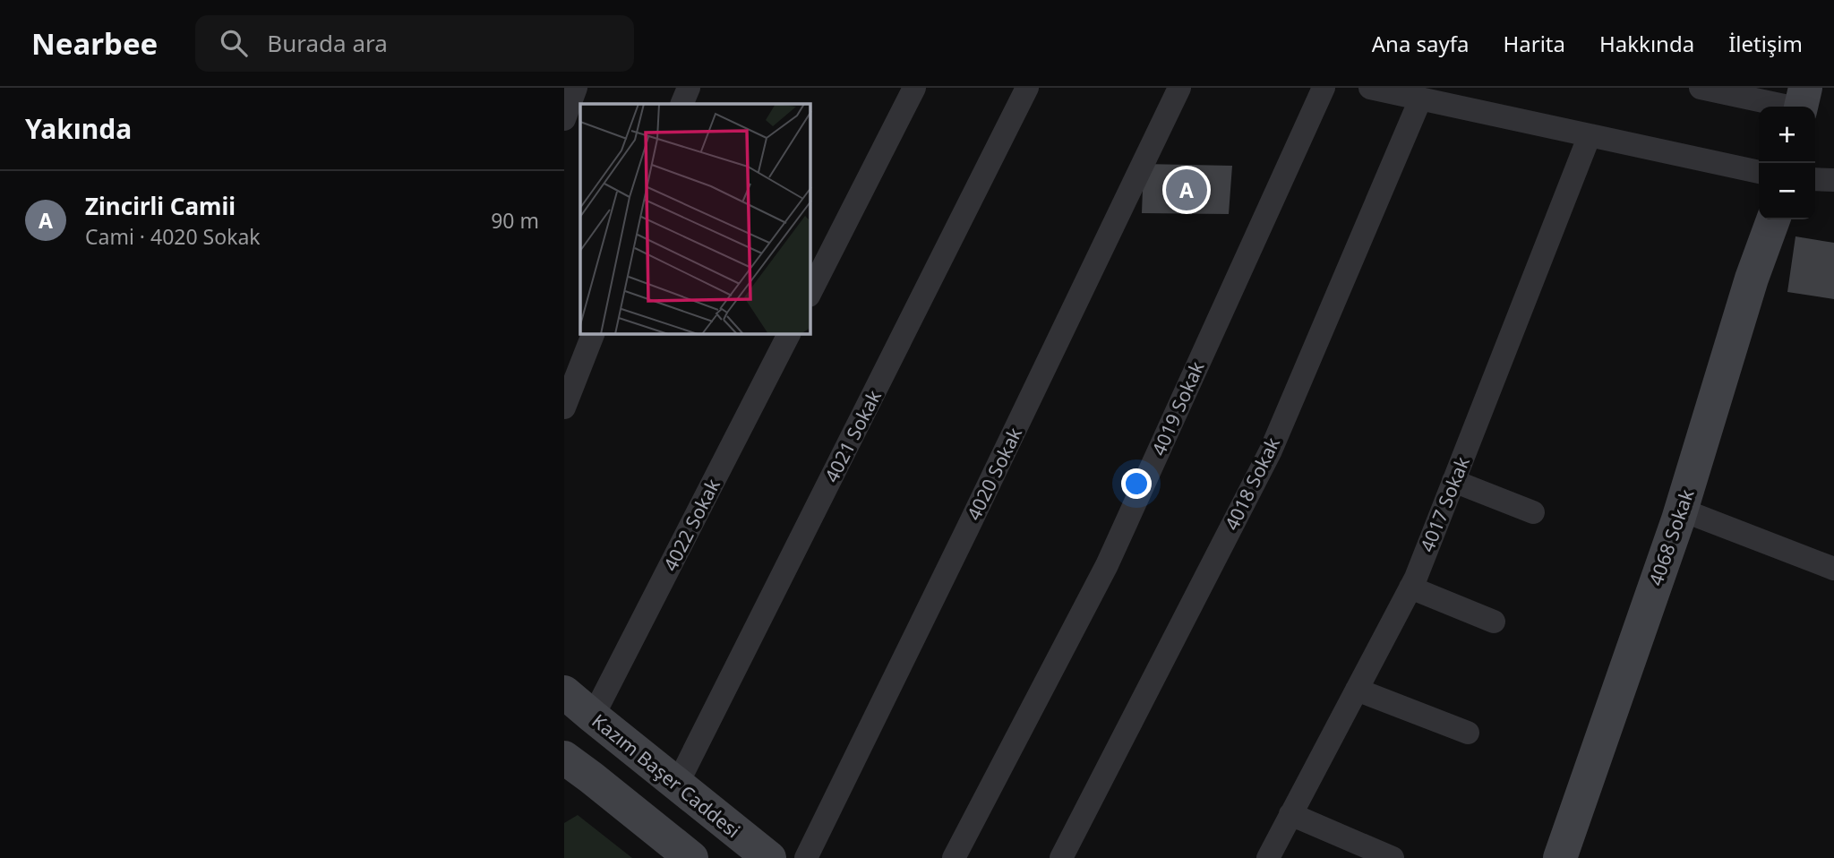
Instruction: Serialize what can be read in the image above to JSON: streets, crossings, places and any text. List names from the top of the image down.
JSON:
{
  "streets": {
    "main road": ["4068 Sokak", "Kazım Başer Caddesi"],
    "street": [
      "4019 Sokak",
      "4021 Sokak",
      "4020 Sokak",
      "4018 Sokak",
      "4017 Sokak",
      "4022 Sokak"
    ]
  },
  "crossings": [
    ["4021 Sokak", "Kazım Başer Caddesi"],
    ["4022 Sokak", "Kazım Başer Caddesi"]
  ],
  "page": {
    "header": "Nearbee",
    "search": "Burada ara",
    "nav": [
      "Ana sayfa",
      "Harita",
      "Hakkında",
      "İletişim"
    ],
    "heading": "Yakında",
    "map_buttons": ["+", "−"],
    "pins": "A",
    "list": [
      {
        "mark": "A",
        "name": "Zincirli Camii",
        "note": "Cami · 4020 Sokak",
        "value": "90 m"
      }
    ]
  }
}
